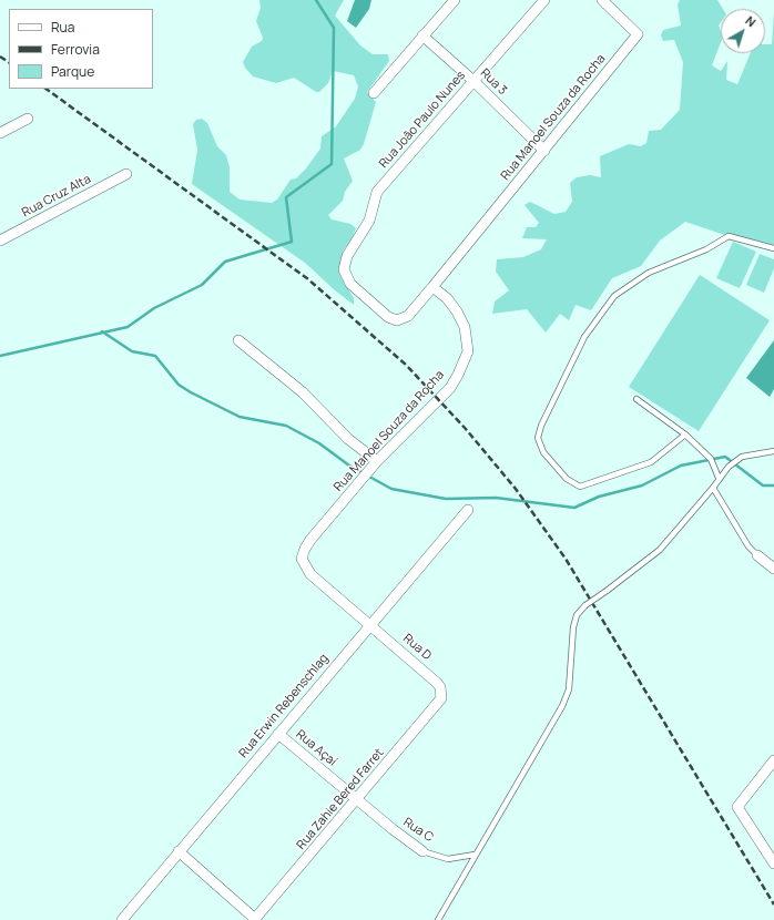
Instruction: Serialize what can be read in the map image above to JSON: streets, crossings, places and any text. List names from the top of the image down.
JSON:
{
  "streets": {
    "street": [
      "Rua 3",
      "Rua Manoel Souza da Rocha",
      "Rua João Paulo Nunes",
      "Rua Cruz Alta",
      "Rua D",
      "Rua Erwin Rebenschlag",
      "Rua Açaí",
      "Rua Zahie Bered Farret",
      "Rua C"
    ]
  },
  "crossings": [
    ["Rua 3", "Rua Manoel Souza da Rocha"],
    ["Rua 3", "Rua João Paulo Nunes"],
    ["Rua Manoel Souza da Rocha", "Rua João Paulo Nunes"],
    ["Rua Manoel Souza da Rocha", "Rua D"],
    ["Rua Manoel Souza da Rocha", "Rua Erwin Rebenschlag"],
    ["Rua D", "Rua Erwin Rebenschlag"],
    ["Rua D", "Rua Zahie Bered Farret"],
    ["Rua Erwin Rebenschlag", "Rua Açaí"],
    ["Rua Açaí", "Rua Zahie Bered Farret"],
    ["Rua Açaí", "Rua C"],
    ["Rua Zahie Bered Farret", "Rua C"]
  ],
  "legend": ["Rua", "Ferrovia", "Parque"],
  "north": "top right"
}
